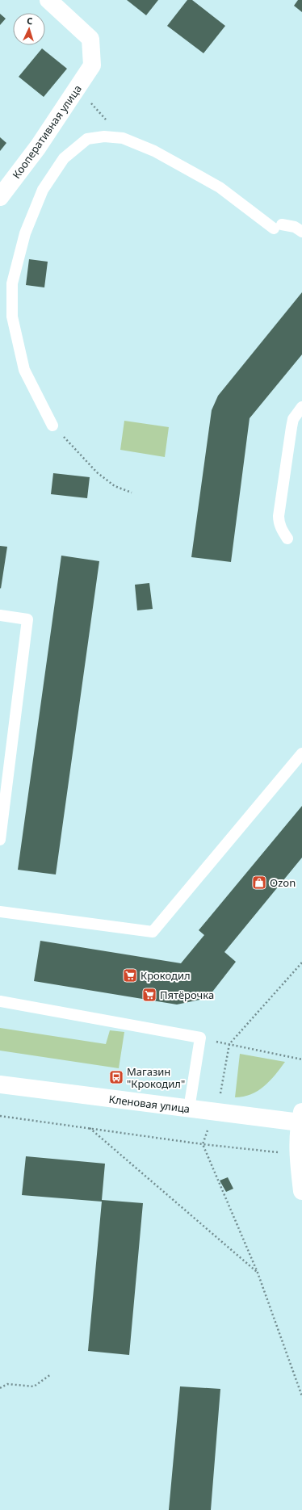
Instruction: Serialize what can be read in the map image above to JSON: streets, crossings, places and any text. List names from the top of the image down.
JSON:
{
  "streets": {
    "street": ["Кооперативная улица", "Кленовая улица"]
  },
  "places": {
    "shop": ["Ozon"],
    "supermarket": ["Крокодил", "Пятёрочка"],
    "bus stop": ["Магазин \"Крокодил\""]
  },
  "north": "top"
}
